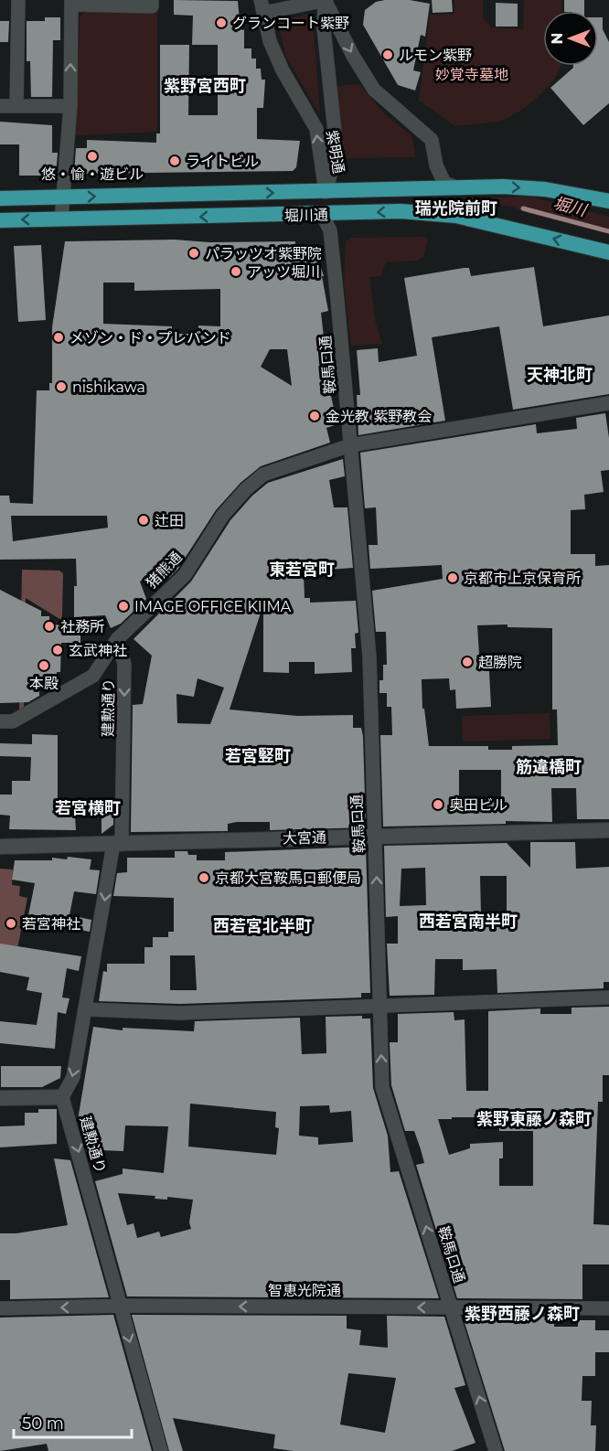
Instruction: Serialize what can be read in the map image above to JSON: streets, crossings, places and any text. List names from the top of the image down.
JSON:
{
  "streets": {
    "main road": ["堀川通"],
    "street": [
      "紫明通",
      "鞍馬口通",
      "猪熊通",
      "建勲通り",
      "大宮通",
      "智恵光院通"
    ]
  },
  "crossings": [
    ["紫明通", "堀川通"],
    ["堀川通", "鞍馬口通"],
    ["鞍馬口通", "猪熊通"],
    ["鞍馬口通", "大宮通"],
    ["鞍馬口通", "智恵光院通"],
    ["猪熊通", "建勲通り"],
    ["建勲通り", "大宮通"],
    ["建勲通り", "智恵光院通"]
  ],
  "one_way": ["鞍馬口通", "建勲通り", "智恵光院通"],
  "districts": [
    "紫野宮西町",
    "瑞光院前町",
    "天神北町",
    "東若宮町",
    "若宮竪町",
    "筋違橋町",
    "若宮横町",
    "西若宮南半町",
    "西若宮北半町",
    "紫野東藤ノ森町",
    "紫野西藤ノ森町"
  ],
  "water": ["堀川"],
  "parks": ["妙覚寺墓地"],
  "places": [
    "グランコート紫野",
    "ルモン紫野",
    "悠・愉・遊ビル",
    "ライトビル",
    "パラッツオ紫野院",
    "アッツ堀川",
    "メゾン・ド・プレバンド",
    "nishikawa",
    "金光教 紫野教会",
    "辻田",
    "京都市上京保育所",
    "IMAGE OFFICE KIIMA",
    "社務所",
    "玄武神社",
    "超勝院",
    "本殿",
    "奥田ビル",
    "京都大宮鞍馬口郵便局",
    "若宮神社"
  ],
  "scale_bar": "50 m",
  "north": "left"
}
